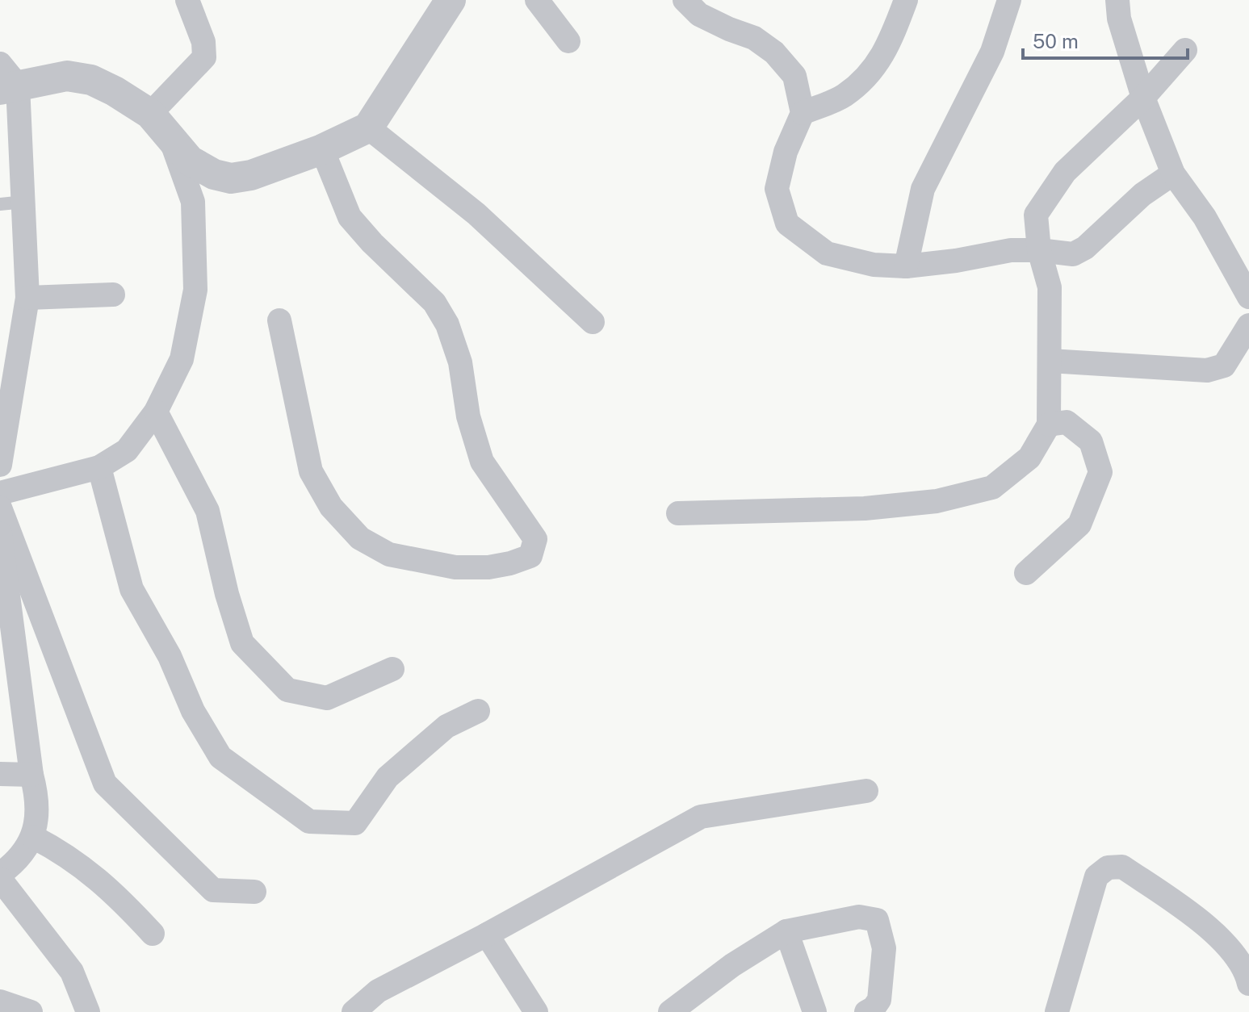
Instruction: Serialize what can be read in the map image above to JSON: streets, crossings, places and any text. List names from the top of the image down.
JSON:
{
  "scale_bar": "50 m"
}
